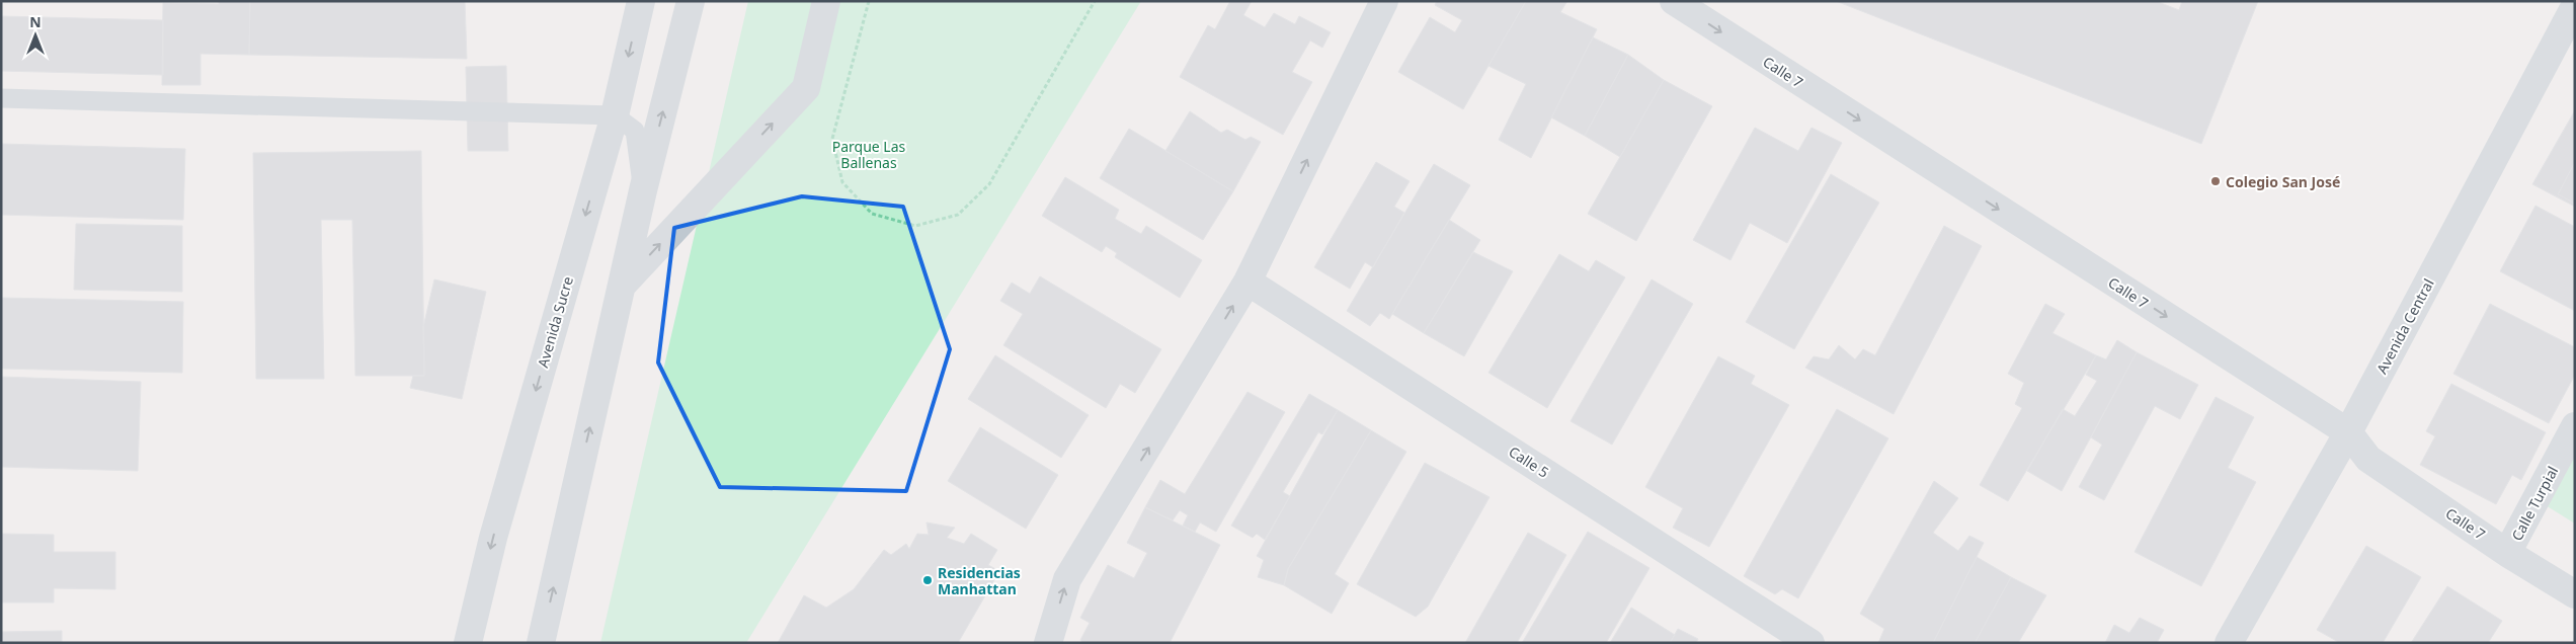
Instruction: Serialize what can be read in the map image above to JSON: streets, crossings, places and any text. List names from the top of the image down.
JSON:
{
  "streets": {
    "street": [
      "Calle 7",
      "Avenida Sucre",
      "Avenida Central",
      "Calle 5",
      "Calle Turpial"
    ]
  },
  "crossings": [
    ["Calle 7", "Avenida Central"],
    ["Calle 7", "Calle Turpial"]
  ],
  "one_way": ["Calle 7"],
  "parks": ["Parque Las Ballenas"],
  "places": ["Colegio San José", "Residencias Manhattan"],
  "north": "top"
}
